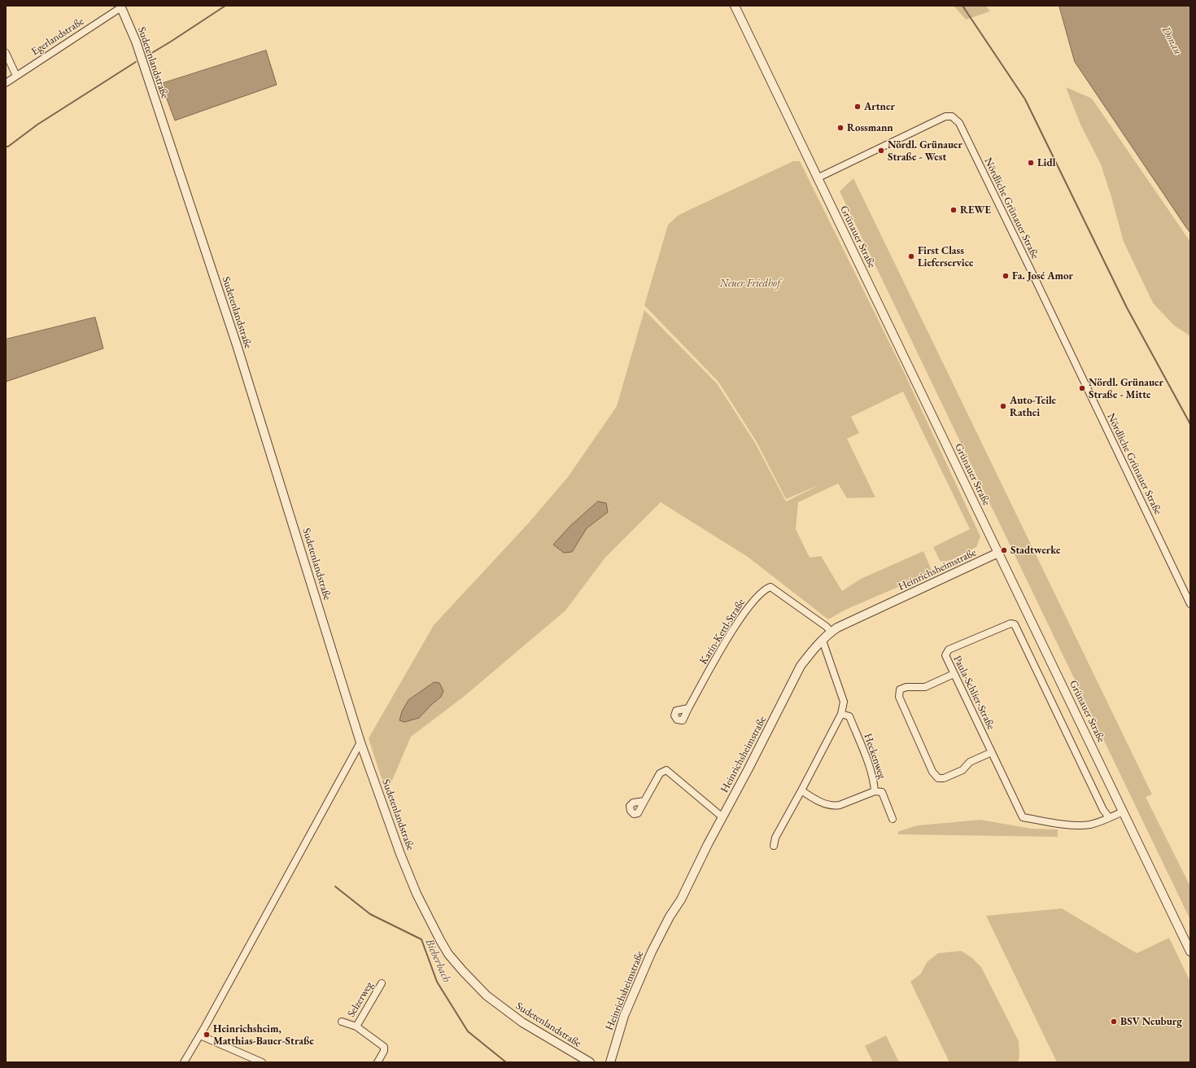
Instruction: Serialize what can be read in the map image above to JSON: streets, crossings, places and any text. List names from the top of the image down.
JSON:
{
  "streets": {
    "street": [
      "Egerlandstraße",
      "Sudetenlandstraße",
      "Nördliche Grünauer Straße",
      "Grünauer Straße",
      "Heinrichsheimstraße",
      "Karin-Kettl-Straße",
      "Paula-Schlier-Straße",
      "Heckenweg",
      "Selzerweg"
    ]
  },
  "crossings": [
    ["Egerlandstraße", "Sudetenlandstraße"],
    ["Nördliche Grünauer Straße", "Grünauer Straße"],
    ["Grünauer Straße", "Heinrichsheimstraße"],
    ["Grünauer Straße", "Paula-Schlier-Straße"],
    ["Heinrichsheimstraße", "Karin-Kettl-Straße"]
  ],
  "water": ["Donau", "Bieberbach"],
  "parks": ["Neuer Friedhof"],
  "places": [
    "Artner",
    "Rossmann",
    "Nördl. Grünauer Straße - West",
    "Lidl",
    "REWE",
    "First Class Lieferservice",
    "Fa. José Amor",
    "Nördl. Grünauer Straße - Mitte",
    "Auto-Teile Rathei",
    "Stadtwerke",
    "BSV Neuburg",
    "Heinrichsheim, Matthias-Bauer-Straße"
  ]
}
